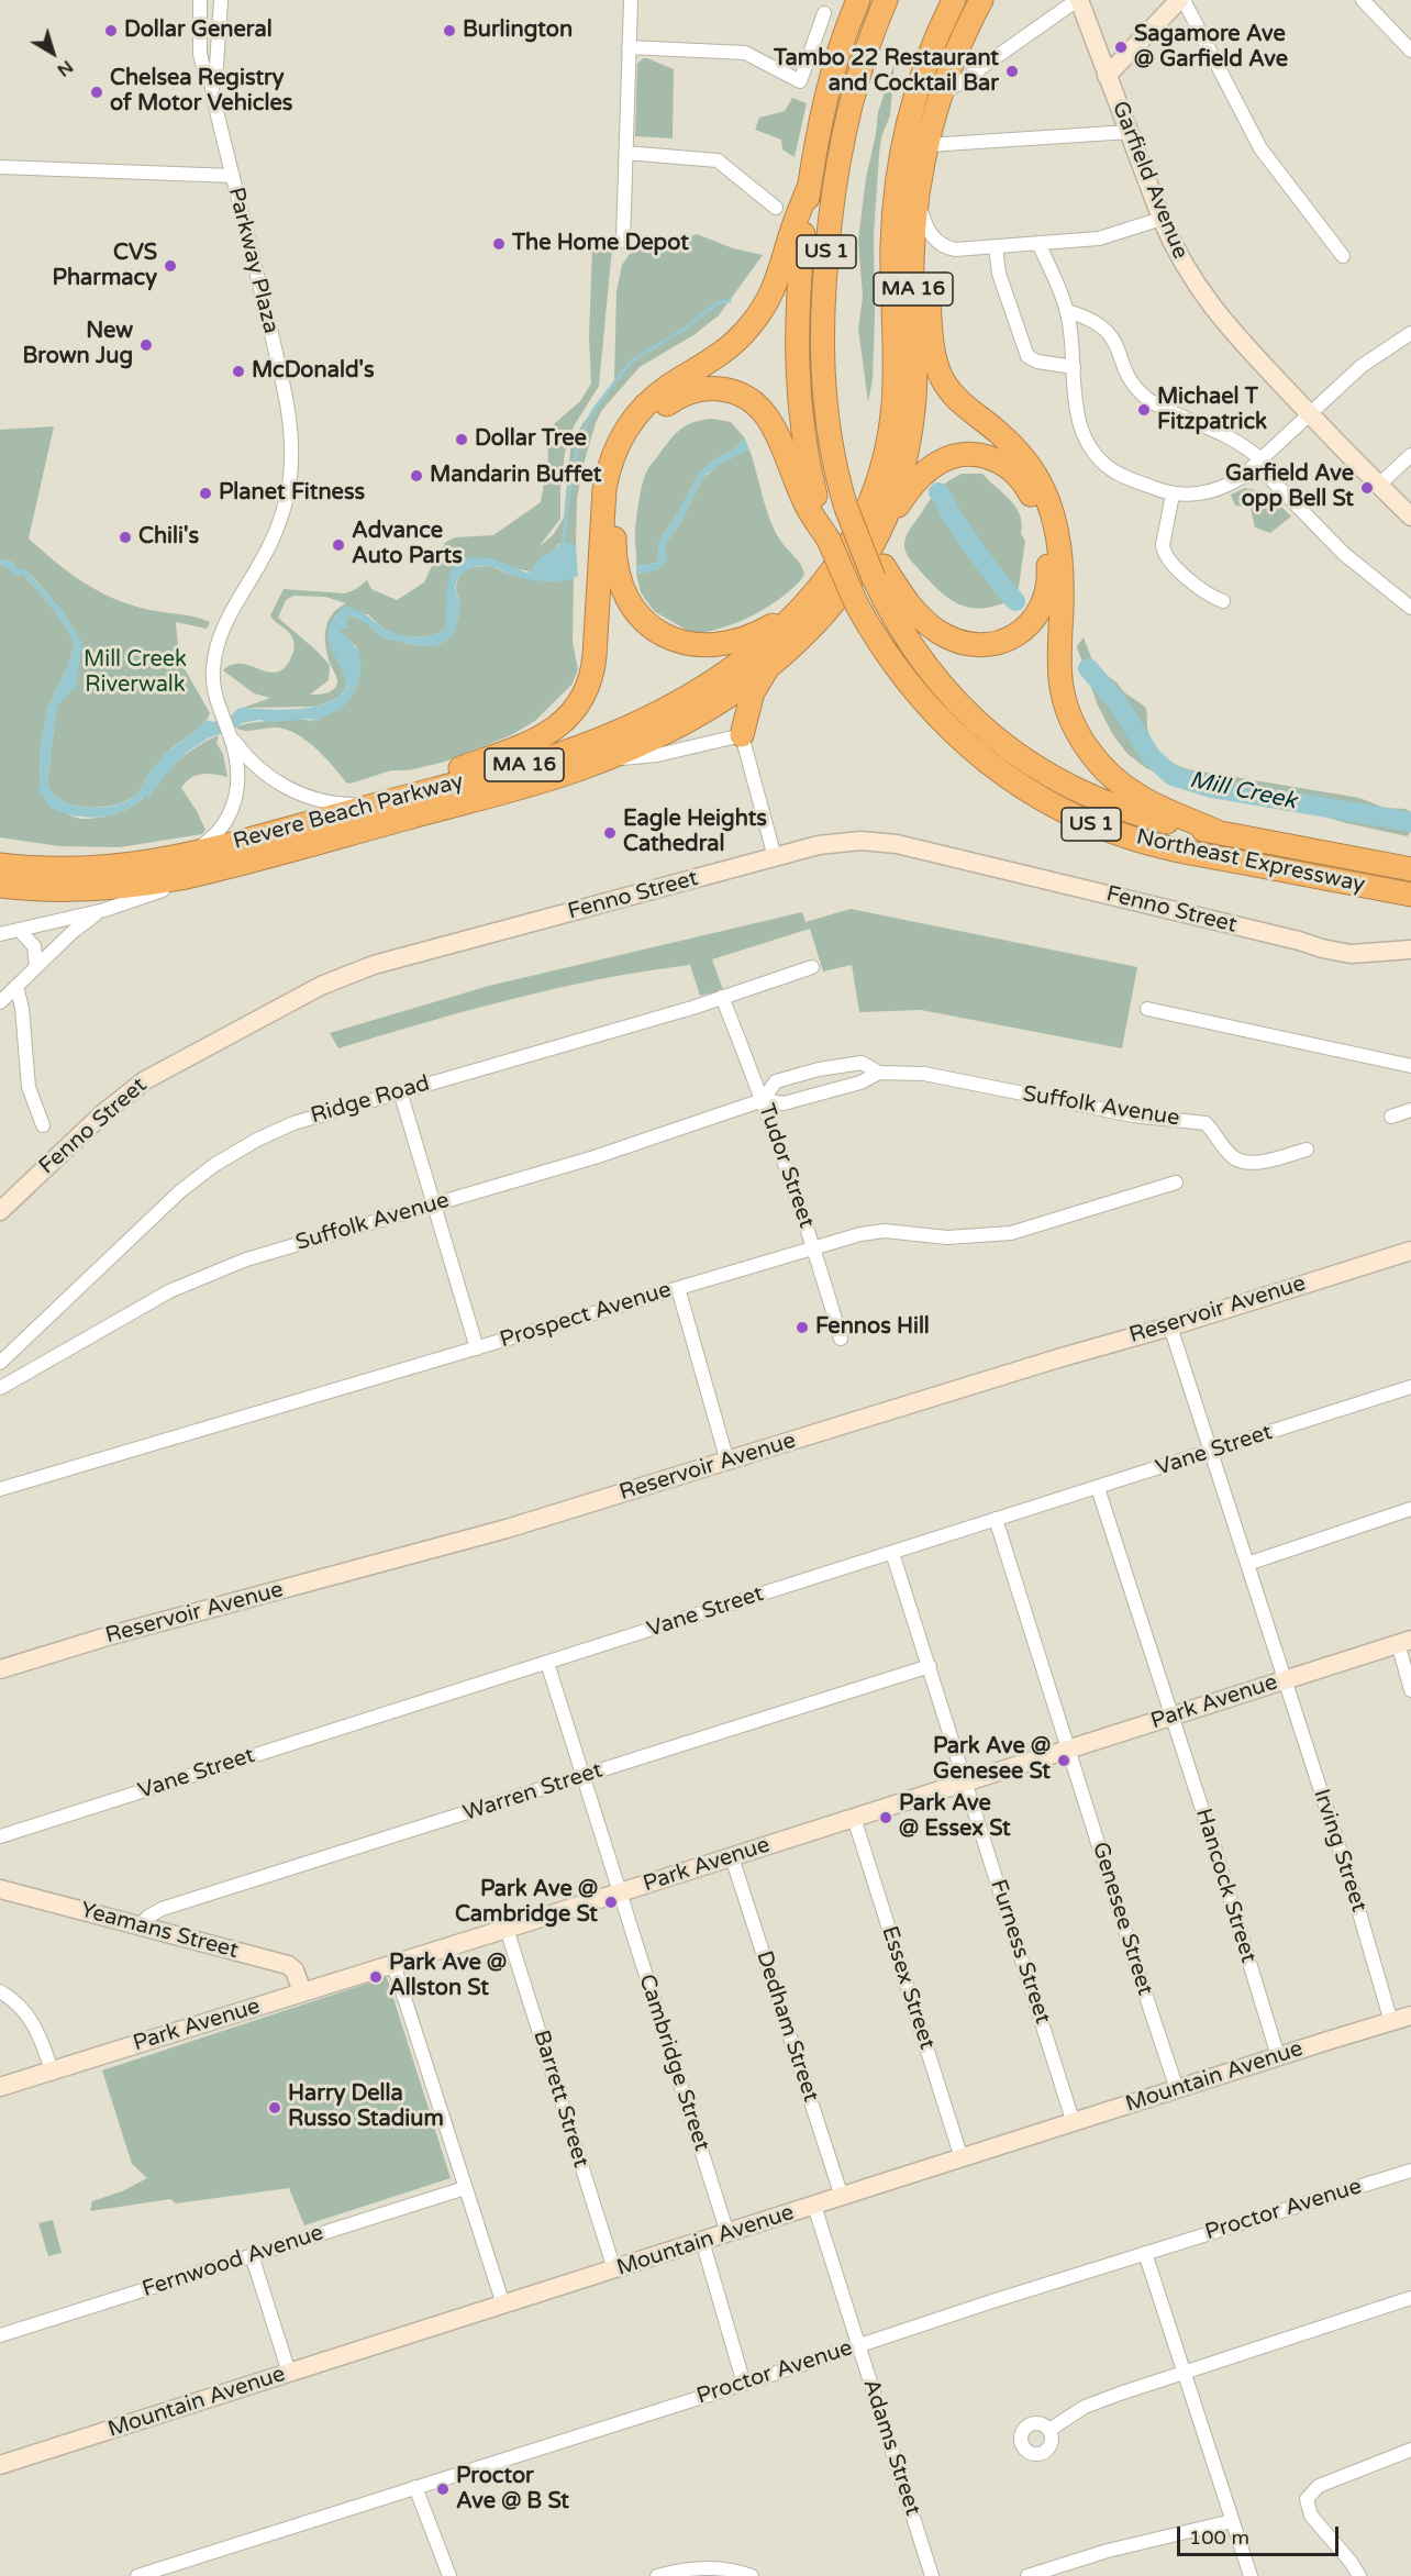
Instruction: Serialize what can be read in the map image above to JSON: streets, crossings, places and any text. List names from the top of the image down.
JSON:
{
  "streets": {
    "highway": [
      "US 1",
      "MA 16",
      "Revere Beach Parkway",
      "Northeast Expressway"
    ],
    "street": [
      "Garfield Avenue",
      "Parkway Plaza",
      "Fenno Street",
      "Ridge Road",
      "Suffolk Avenue",
      "Tudor Street",
      "Reservoir Avenue",
      "Prospect Avenue",
      "Vane Street",
      "Park Avenue",
      "Warren Street",
      "Irving Street",
      "Hancock Street",
      "Genesee Street",
      "Yeamans Street",
      "Furness Street",
      "Essex Street",
      "Dedham Street",
      "Cambridge Street",
      "Mountain Avenue",
      "Barrett Street",
      "Proctor Avenue",
      "Fernwood Avenue",
      "Adams Street"
    ]
  },
  "crossings": [
    ["Ridge Road", "Tudor Street"],
    ["Suffolk Avenue", "Tudor Street"],
    ["Tudor Street", "Prospect Avenue"],
    ["Reservoir Avenue", "Irving Street"],
    ["Vane Street", "Irving Street"],
    ["Vane Street", "Hancock Street"],
    ["Vane Street", "Genesee Street"],
    ["Vane Street", "Furness Street"],
    ["Vane Street", "Cambridge Street"],
    ["Park Avenue", "Irving Street"],
    ["Park Avenue", "Hancock Street"],
    ["Park Avenue", "Genesee Street"],
    ["Park Avenue", "Yeamans Street"],
    ["Park Avenue", "Furness Street"],
    ["Park Avenue", "Essex Street"],
    ["Park Avenue", "Dedham Street"],
    ["Park Avenue", "Cambridge Street"],
    ["Park Avenue", "Barrett Street"],
    ["Warren Street", "Yeamans Street"],
    ["Warren Street", "Furness Street"],
    ["Warren Street", "Cambridge Street"],
    ["Irving Street", "Mountain Avenue"],
    ["Hancock Street", "Mountain Avenue"],
    ["Genesee Street", "Mountain Avenue"],
    ["Furness Street", "Mountain Avenue"],
    ["Essex Street", "Mountain Avenue"],
    ["Dedham Street", "Mountain Avenue"],
    ["Cambridge Street", "Mountain Avenue"],
    ["Mountain Avenue", "Barrett Street"],
    ["Mountain Avenue", "Adams Street"],
    ["Proctor Avenue", "Adams Street"]
  ],
  "water": ["Mill Creek"],
  "parks": ["Mill Creek Riverwalk"],
  "places": [
    "Dollar General",
    "Burlington",
    "Sagamore Ave @ Garfield Ave",
    "Tambo 22 Restaurant and Cocktail Bar",
    "Chelsea Registry of Motor Vehicles",
    "The Home Depot",
    "CVS Pharmacy",
    "New Brown Jug",
    "McDonald's",
    "Michael T Fitzpatrick",
    "Dollar Tree",
    "Mandarin Buffet",
    "Garfield Ave opp Bell St",
    "Planet Fitness",
    "Chili's",
    "Advance Auto Parts",
    "Eagle Heights Cathedral",
    "Fennos Hill",
    "Park Ave @ Genesee St",
    "Park Ave @ Essex St",
    "Park Ave @ Cambridge St",
    "Park Ave @ Allston St",
    "Harry Della Russo Stadium",
    "Proctor Ave @ B St"
  ],
  "scale_bar": "100 m",
  "north": "bottom right"
}
